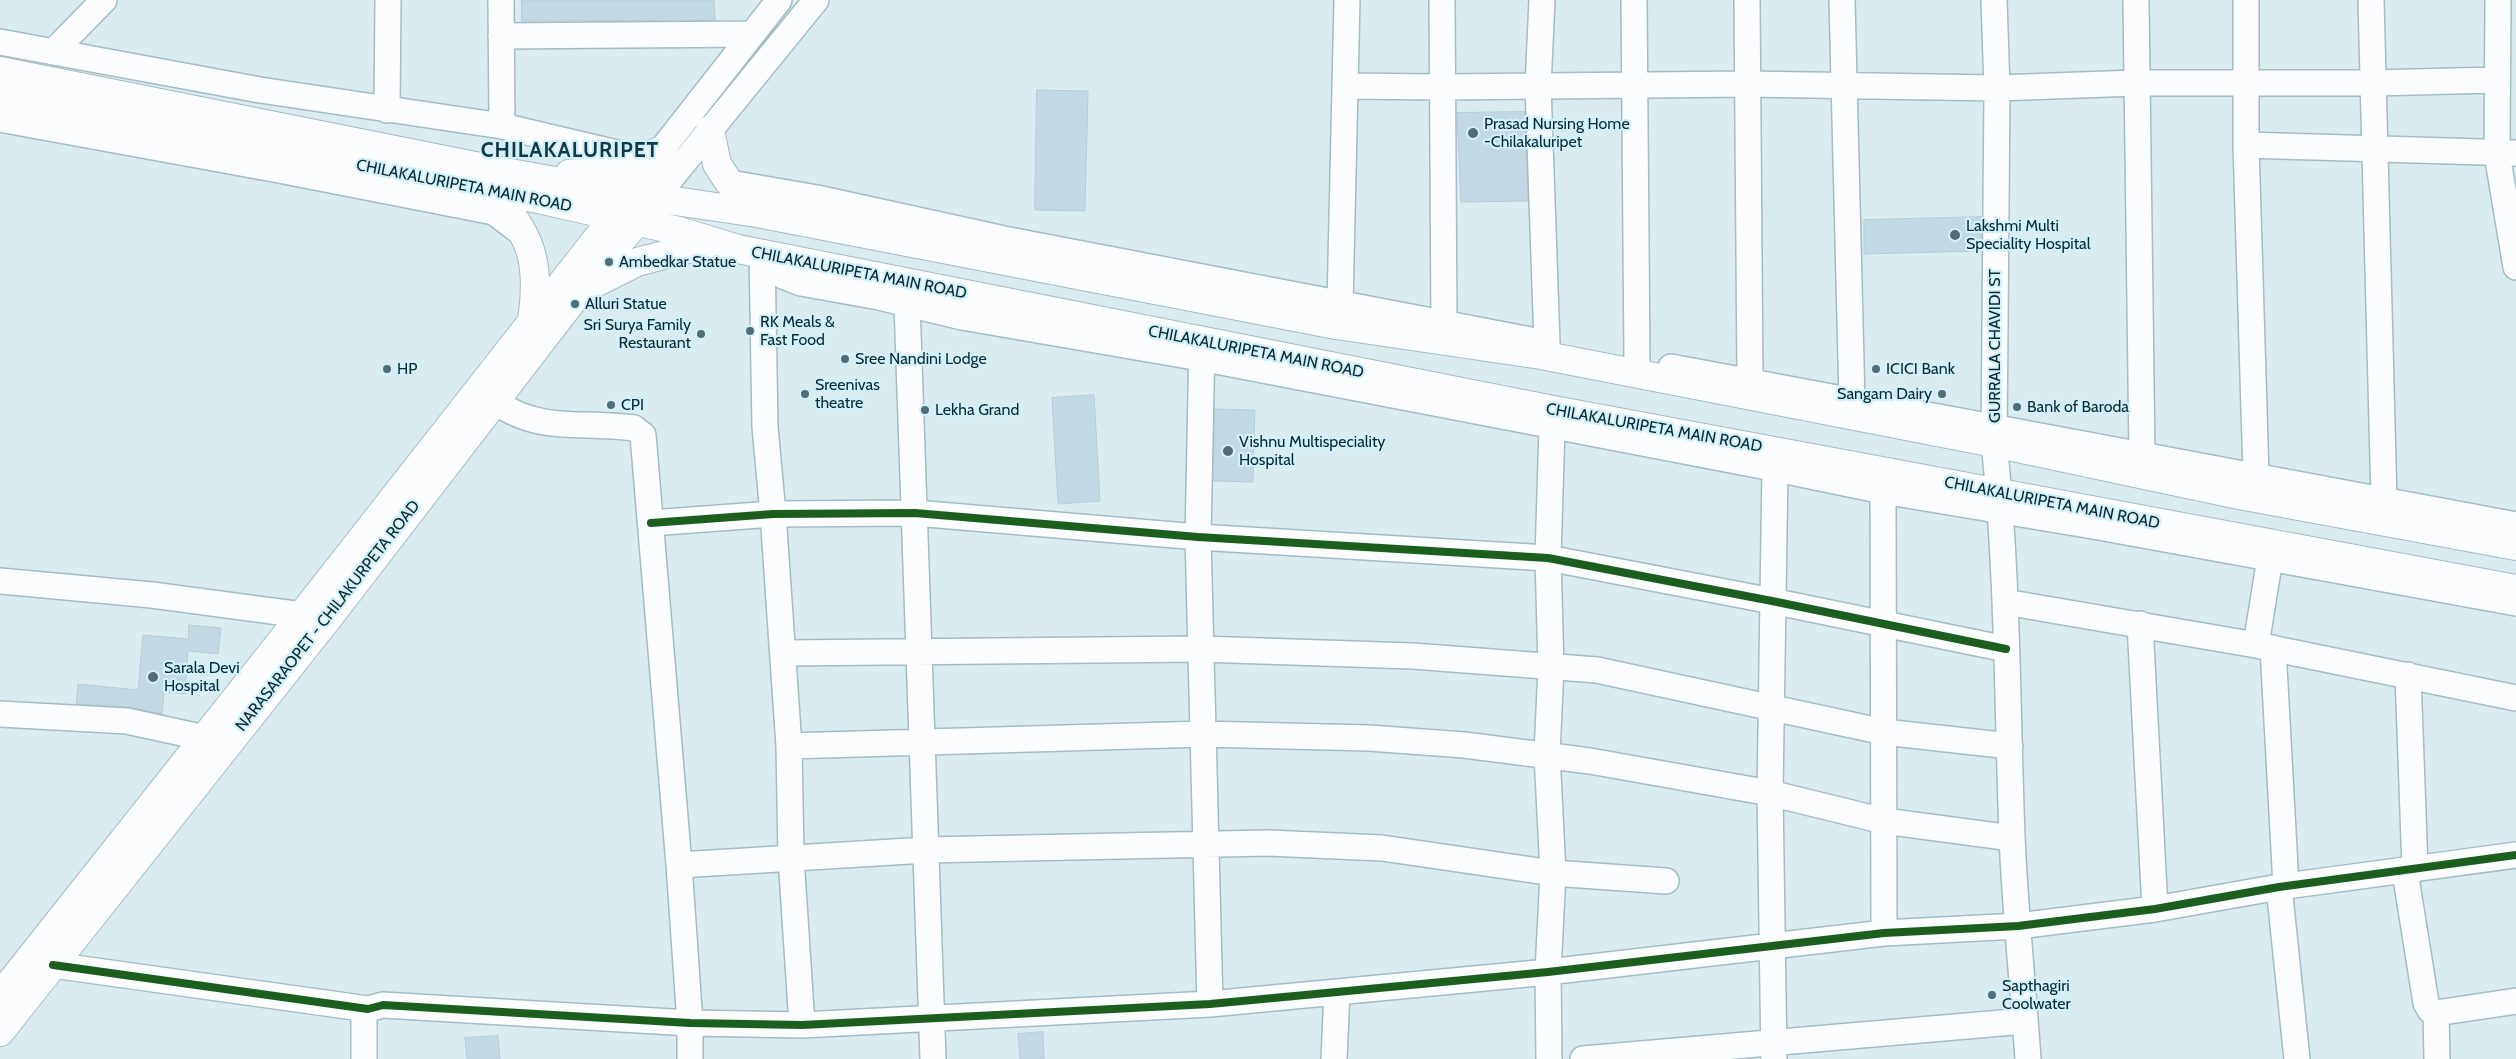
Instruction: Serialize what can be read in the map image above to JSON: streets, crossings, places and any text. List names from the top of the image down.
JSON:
{
  "streets": {
    "main road": ["CHILAKALURIPETA MAIN ROAD", "NARASARAOPET - CHILAKURPETA ROAD"],
    "street": ["GURRALA CHAVIDI ST"]
  },
  "crossings": [
    ["CHILAKALURIPETA MAIN ROAD", "GURRALA CHAVIDI ST"],
    ["CHILAKALURIPETA MAIN ROAD", "NARASARAOPET - CHILAKURPETA ROAD"]
  ],
  "districts": ["CHILAKALURIPET"],
  "places": [
    "Prasad Nursing Home -Chilakaluripet",
    "Lakshmi Multi Speciality Hospital",
    "Ambedkar Statue",
    "Alluri Statue",
    "RK Meals & Fast Food",
    "Sri Surya Family Restaurant",
    "Sree Nandini Lodge",
    "HP",
    "ICICI Bank",
    "Sreenivas theatre",
    "Sangam Dairy",
    "CPI",
    "Bank of Baroda",
    "Lekha Grand",
    "Vishnu Multispeciality Hospital",
    "Sarala Devi Hospital",
    "Sapthagiri Coolwater"
  ]
}
